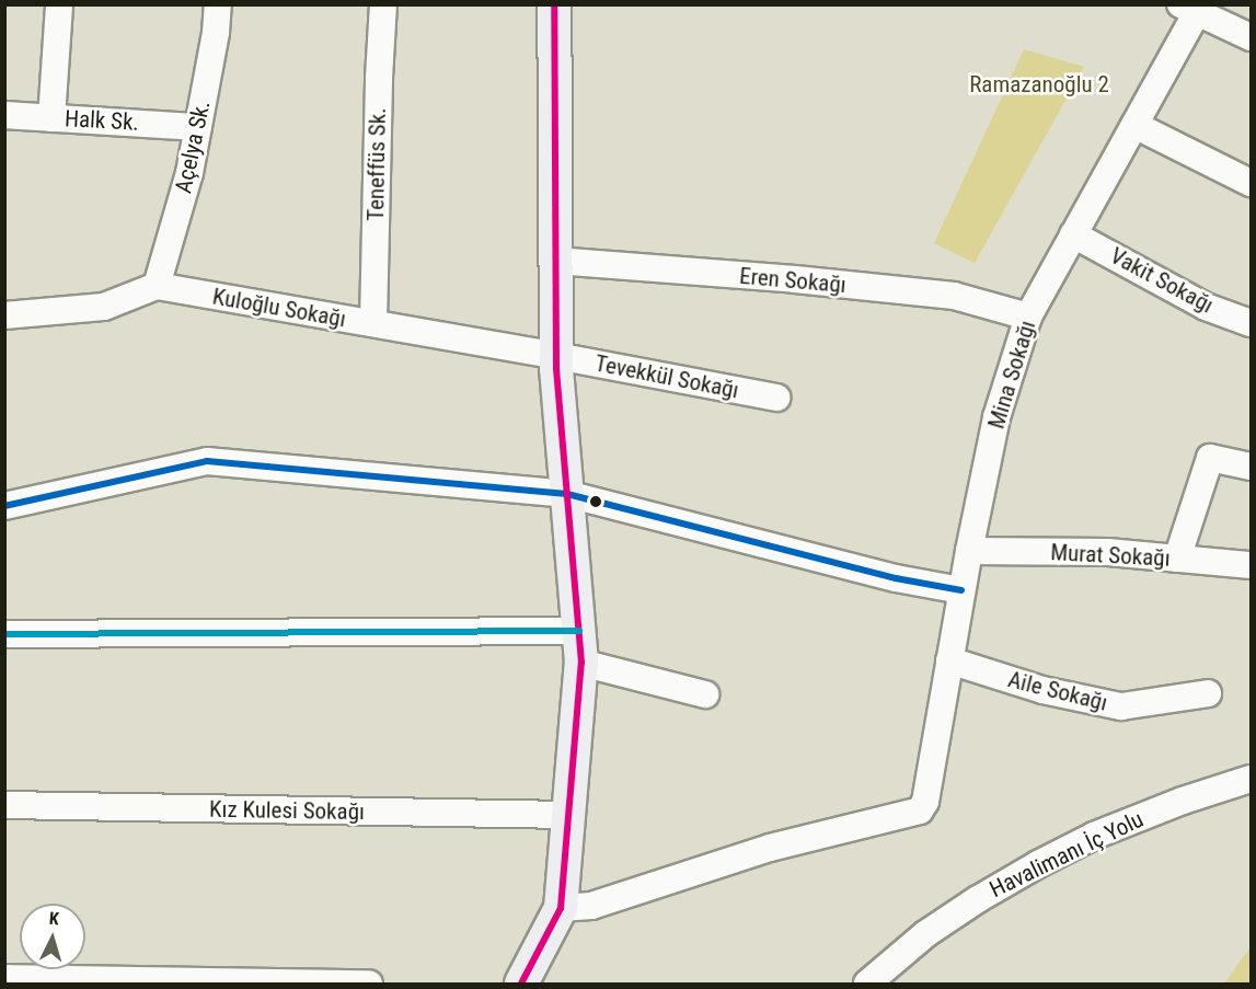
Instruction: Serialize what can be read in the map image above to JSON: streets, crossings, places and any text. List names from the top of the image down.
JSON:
{
  "streets": {
    "street": [
      "Halk Sk.",
      "Açelya Sk.",
      "Teneffüs Sk.",
      "Eren Sokağı",
      "Vakit Sokağı",
      "Kuloğlu Sokağı",
      "Mina Sokağı",
      "Tevekkül Sokağı",
      "Murat Sokağı",
      "Aile Sokağı",
      "Kız Kulesi Sokağı",
      "Havalimanı İç Yolu"
    ]
  },
  "crossings": [
    ["Halk Sk.", "Açelya Sk."],
    ["Açelya Sk.", "Kuloğlu Sokağı"],
    ["Teneffüs Sk.", "Kuloğlu Sokağı"],
    ["Eren Sokağı", "Mina Sokağı"],
    ["Vakit Sokağı", "Mina Sokağı"],
    ["Kuloğlu Sokağı", "Tevekkül Sokağı"],
    ["Mina Sokağı", "Murat Sokağı"],
    ["Mina Sokağı", "Aile Sokağı"]
  ],
  "parks": ["Ramazanoğlu 2"],
  "north": "top"
}
